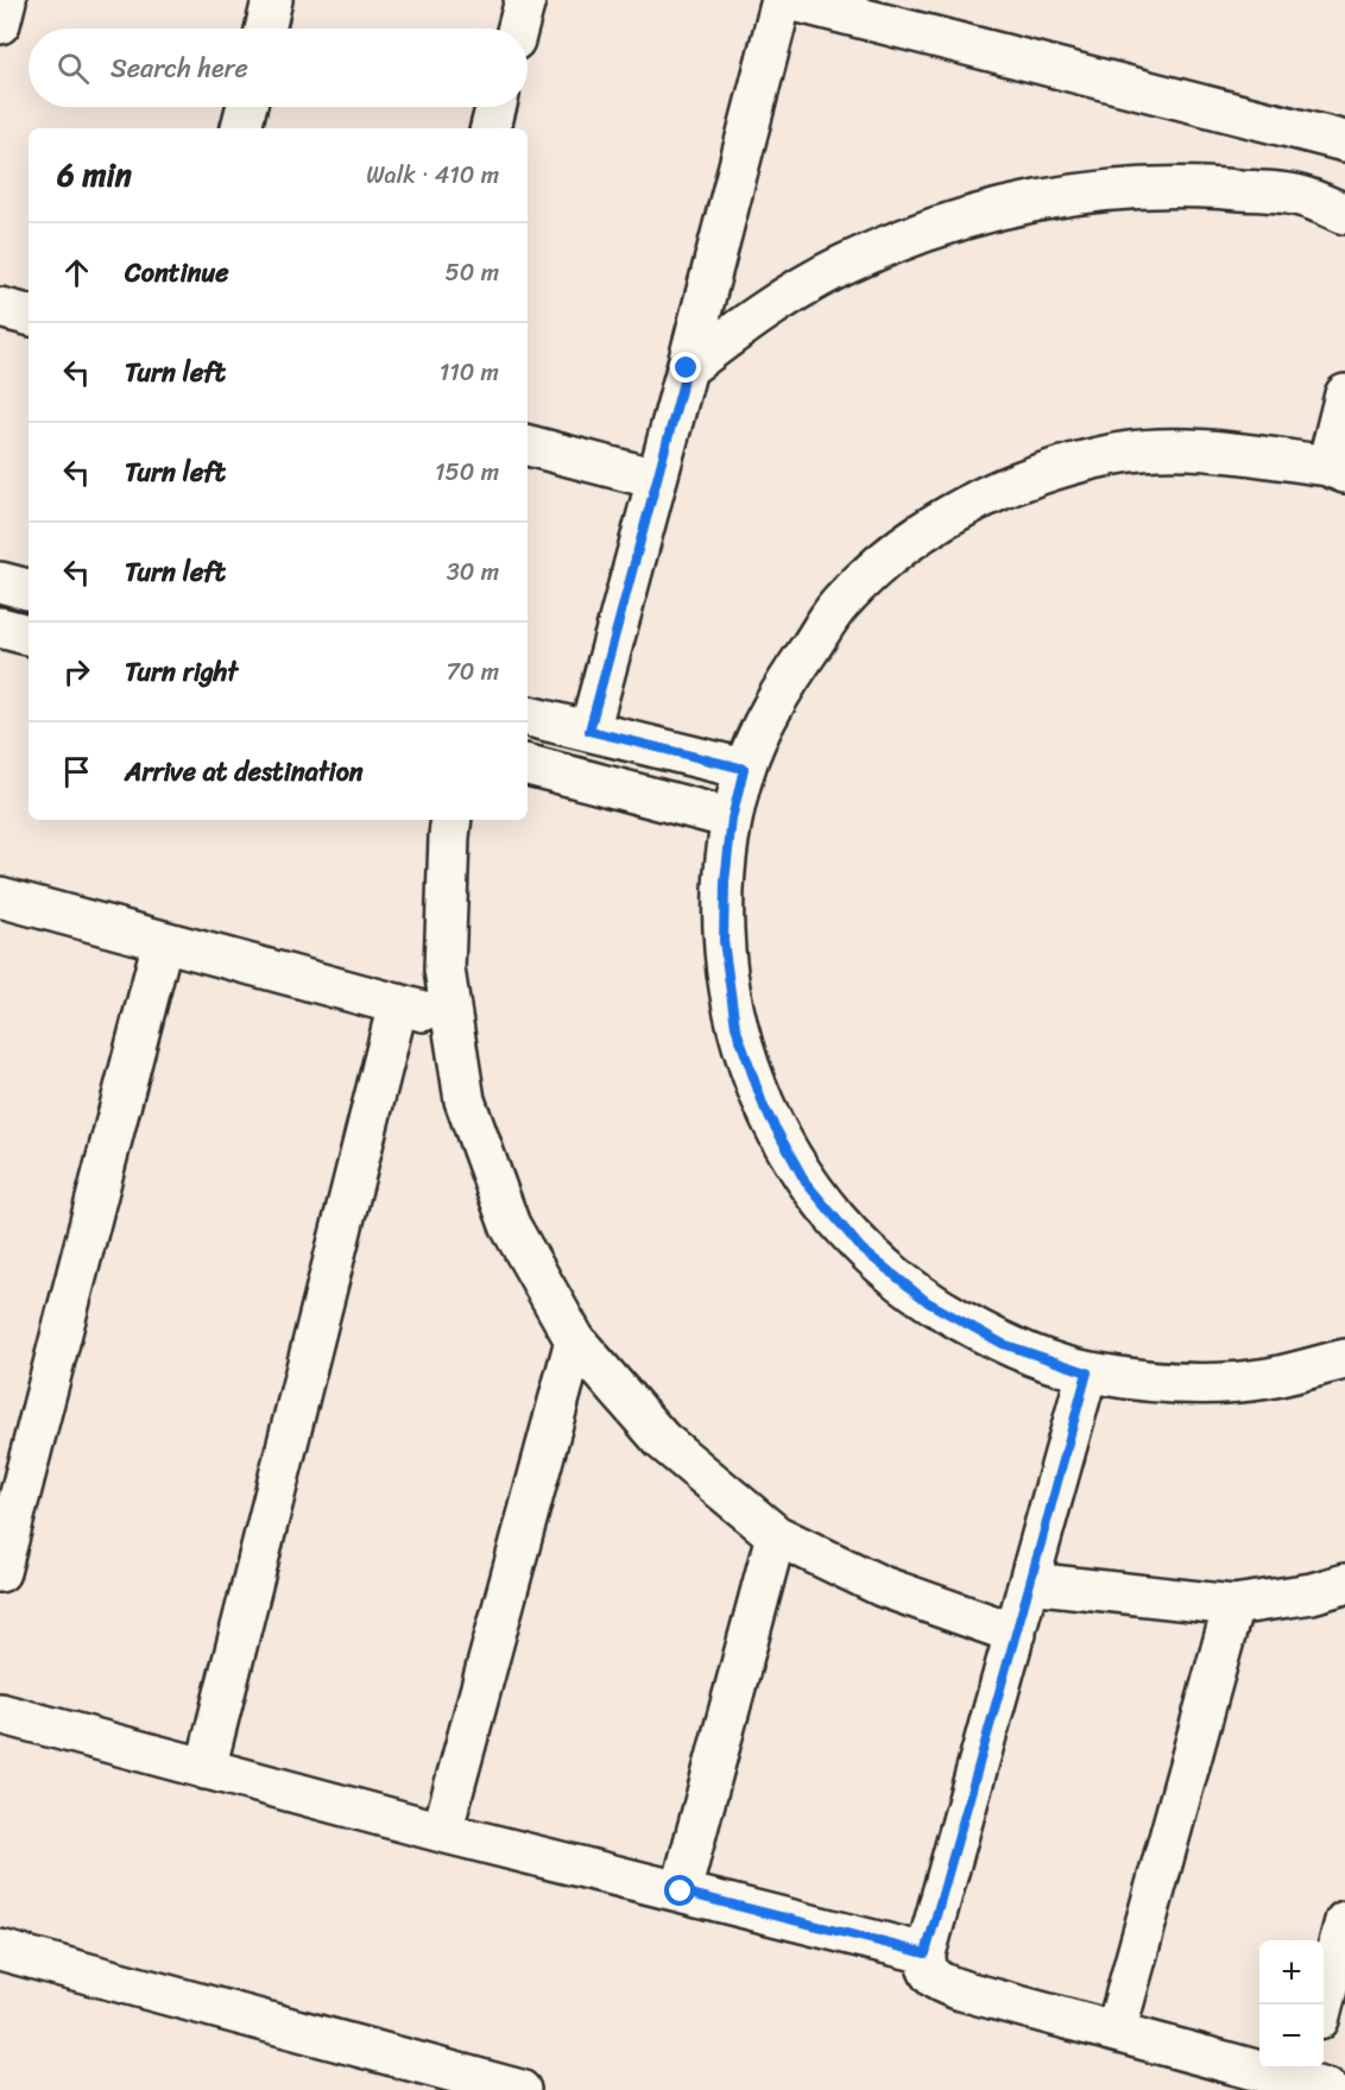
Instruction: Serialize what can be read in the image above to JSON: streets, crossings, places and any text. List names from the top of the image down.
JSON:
{
  "page": {
    "search": "Search here",
    "heading": ["6 min", "Walk · 410 m"],
    "list": [
      ["Continue", "50 m"],
      ["Turn left", "110 m"],
      ["Turn left", "150 m"],
      ["Turn left", "30 m"],
      ["Turn right", "70 m"],
      "Arrive at destination"
    ],
    "map_buttons": ["+", "−"]
  }
}
